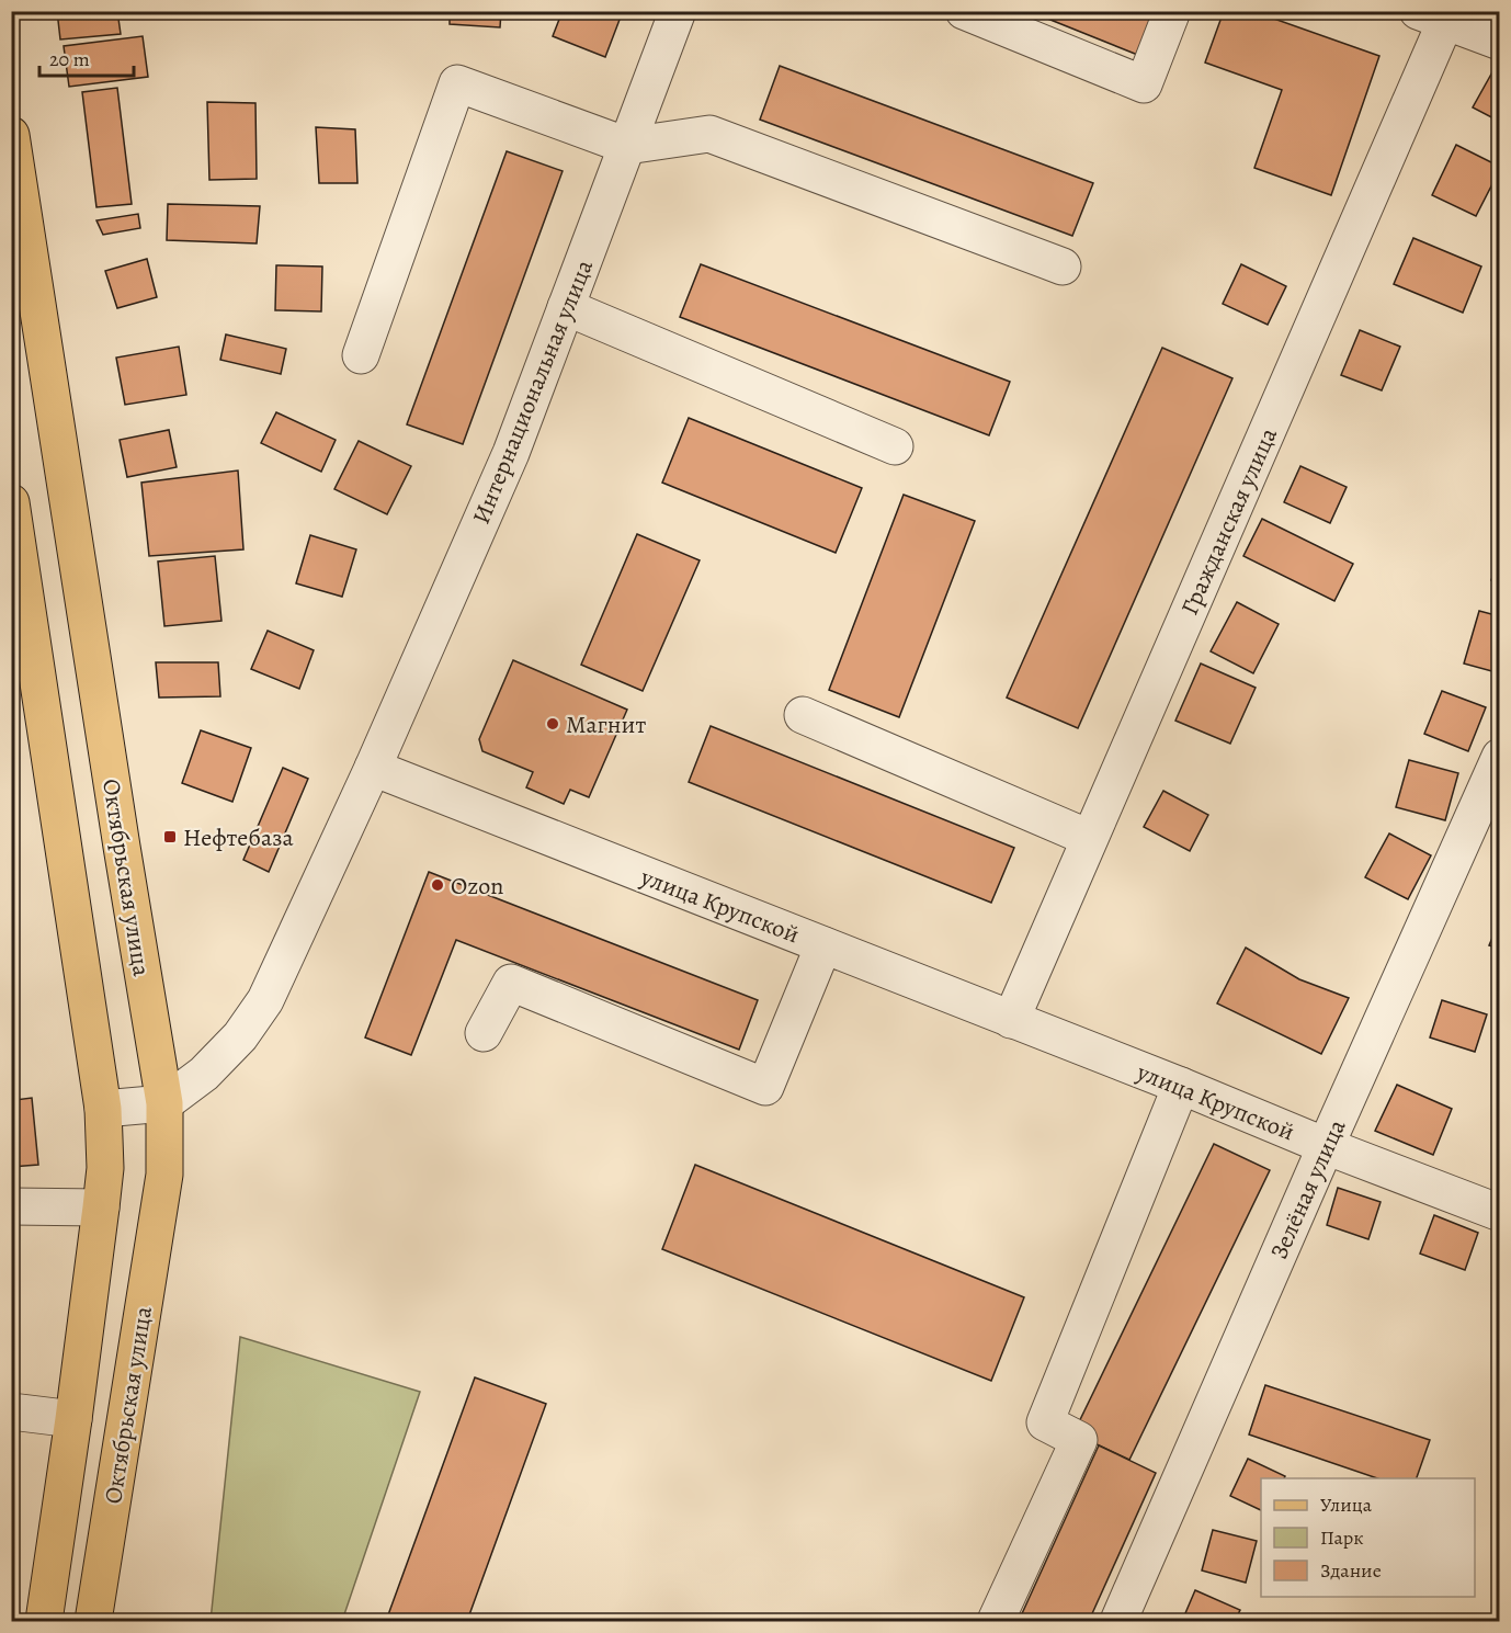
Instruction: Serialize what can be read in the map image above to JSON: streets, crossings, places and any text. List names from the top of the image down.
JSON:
{
  "streets": {
    "main road": ["Октябрьская улица"],
    "street": [
      "Интернациональная улица",
      "Гражданская улица",
      "улица Крупской",
      "Зелёная улица"
    ]
  },
  "crossings": [
    ["Интернациональная улица", "улица Крупской"],
    ["Гражданская улица", "улица Крупской"],
    ["улица Крупской", "Зелёная улица"]
  ],
  "places": {
    "other": ["Магнит", "Ozon"],
    "transit": ["Нефтебаза"]
  },
  "legend": ["Улица", "Парк", "Здание"],
  "scale_bar": "20 m"
}
